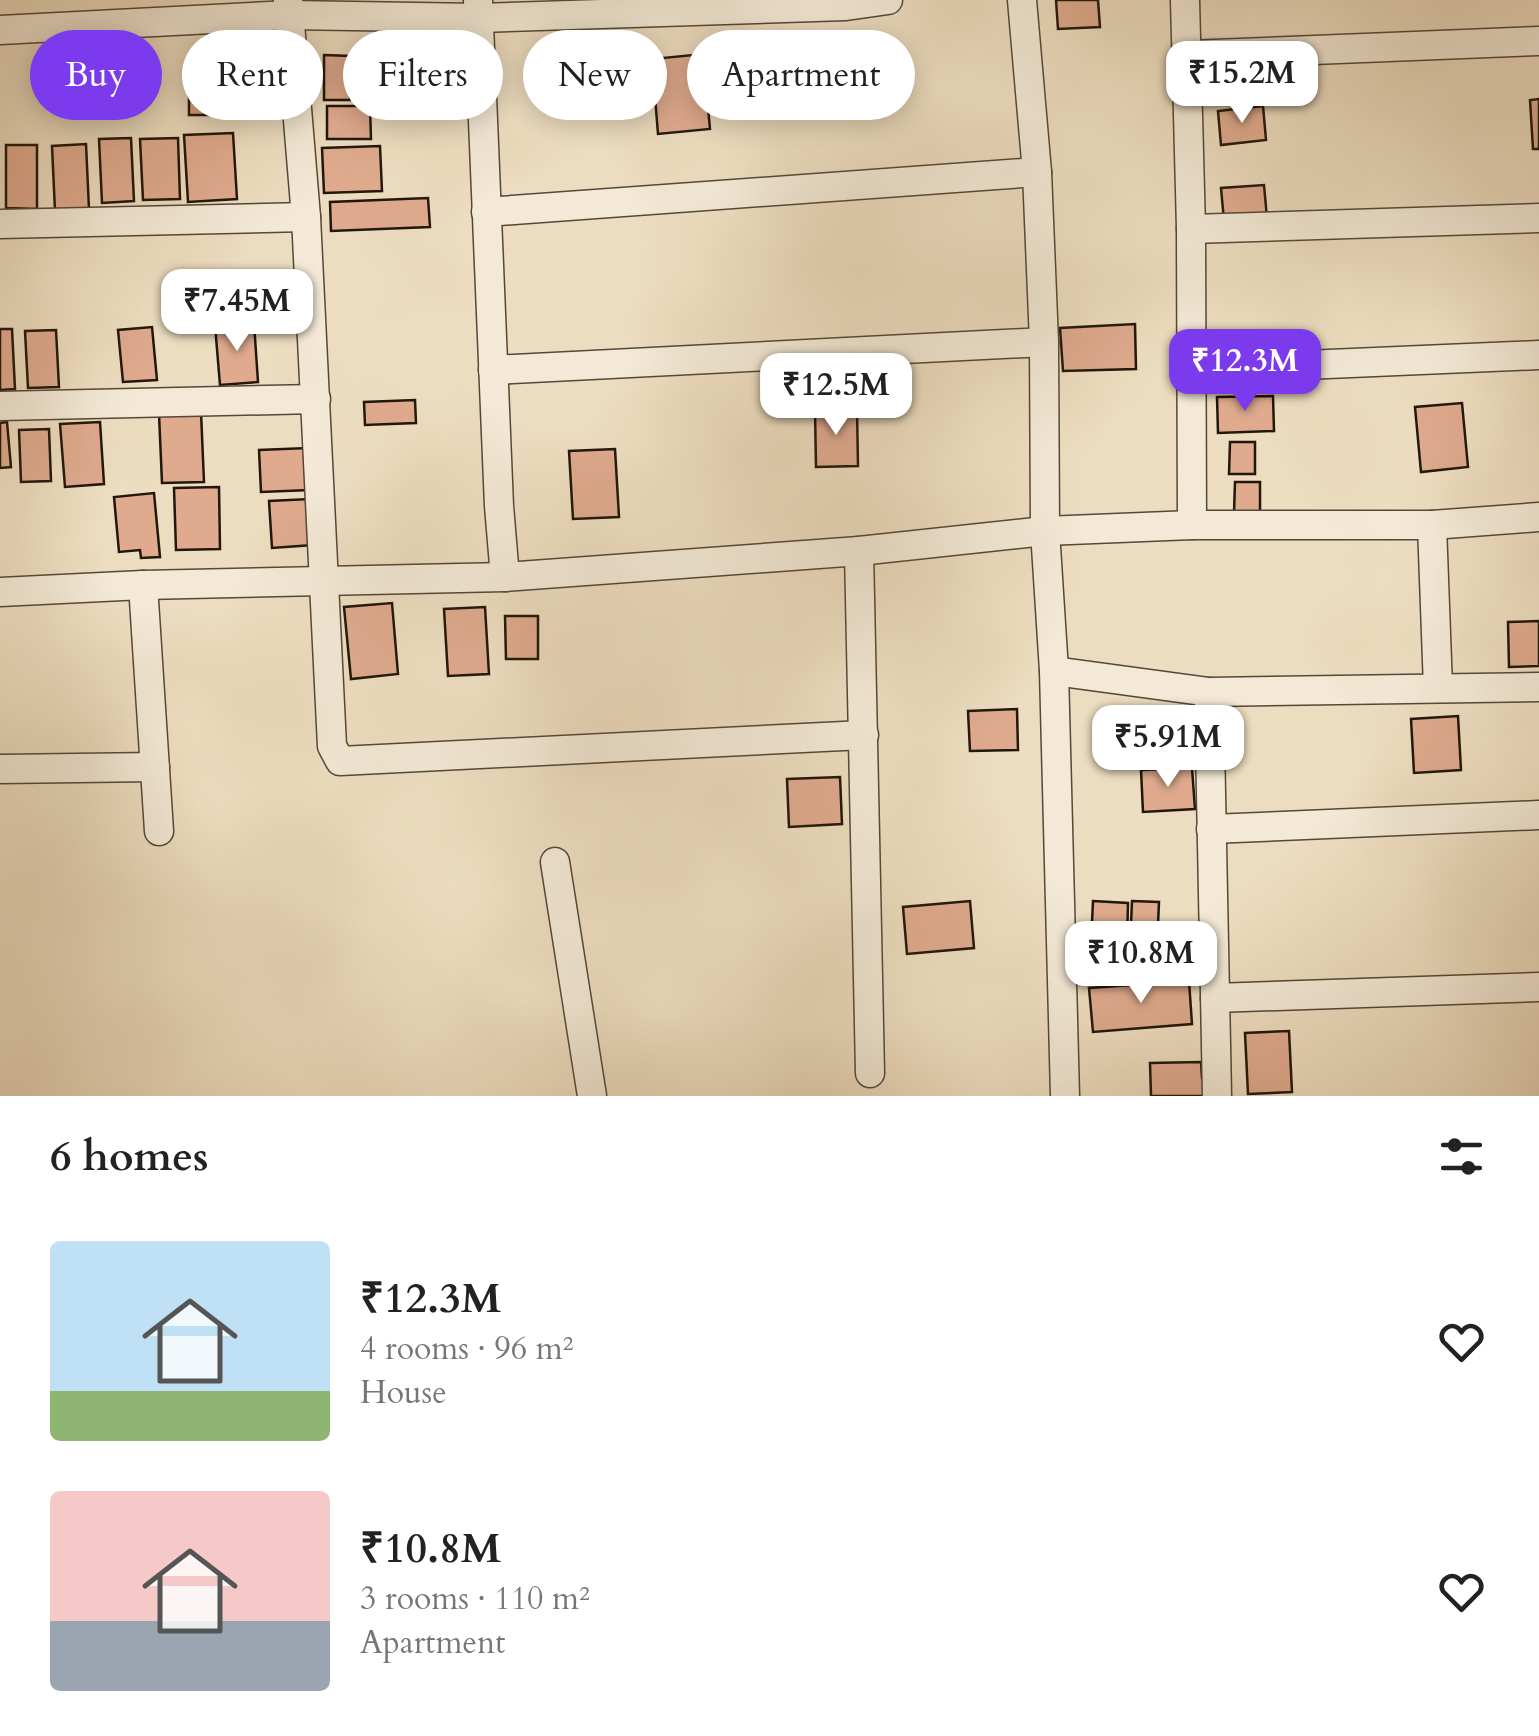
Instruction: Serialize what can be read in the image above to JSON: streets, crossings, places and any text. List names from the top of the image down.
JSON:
{
  "page": {
    "chip": [
      "Buy",
      "Rent",
      "Filters",
      "New",
      "Apartment"
    ],
    "price": [
      "₹15.2M",
      "₹7.45M",
      "₹12.3M",
      "₹12.5M",
      "₹5.91M",
      "₹10.8M"
    ],
    "heading": "6 homes",
    "list": [
      {
        "name": "₹12.3M",
        "note": "4 rooms · 96 m² · House"
      },
      {
        "name": "₹10.8M",
        "note": "3 rooms · 110 m² · Apartment"
      }
    ]
  }
}
